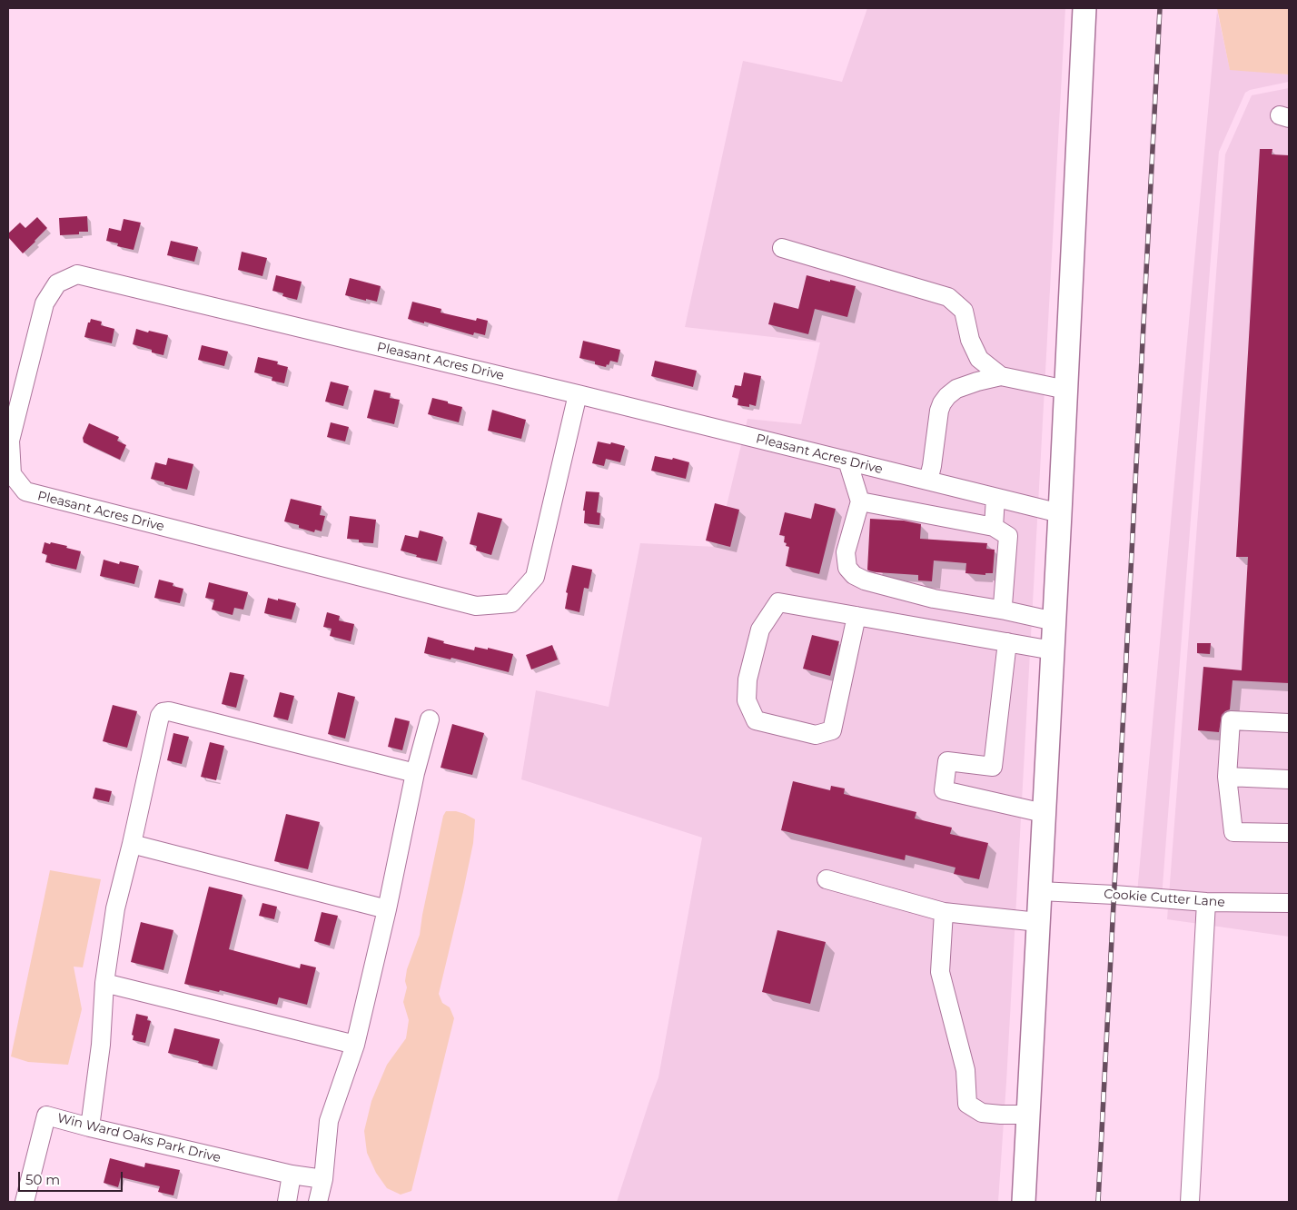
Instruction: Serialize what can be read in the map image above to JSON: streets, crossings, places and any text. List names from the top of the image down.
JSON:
{
  "streets": {
    "street": ["Pleasant Acres Drive", "Cookie Cutter Lane", "Win Ward Oaks Park Drive"]
  },
  "scale_bar": "50 m"
}
